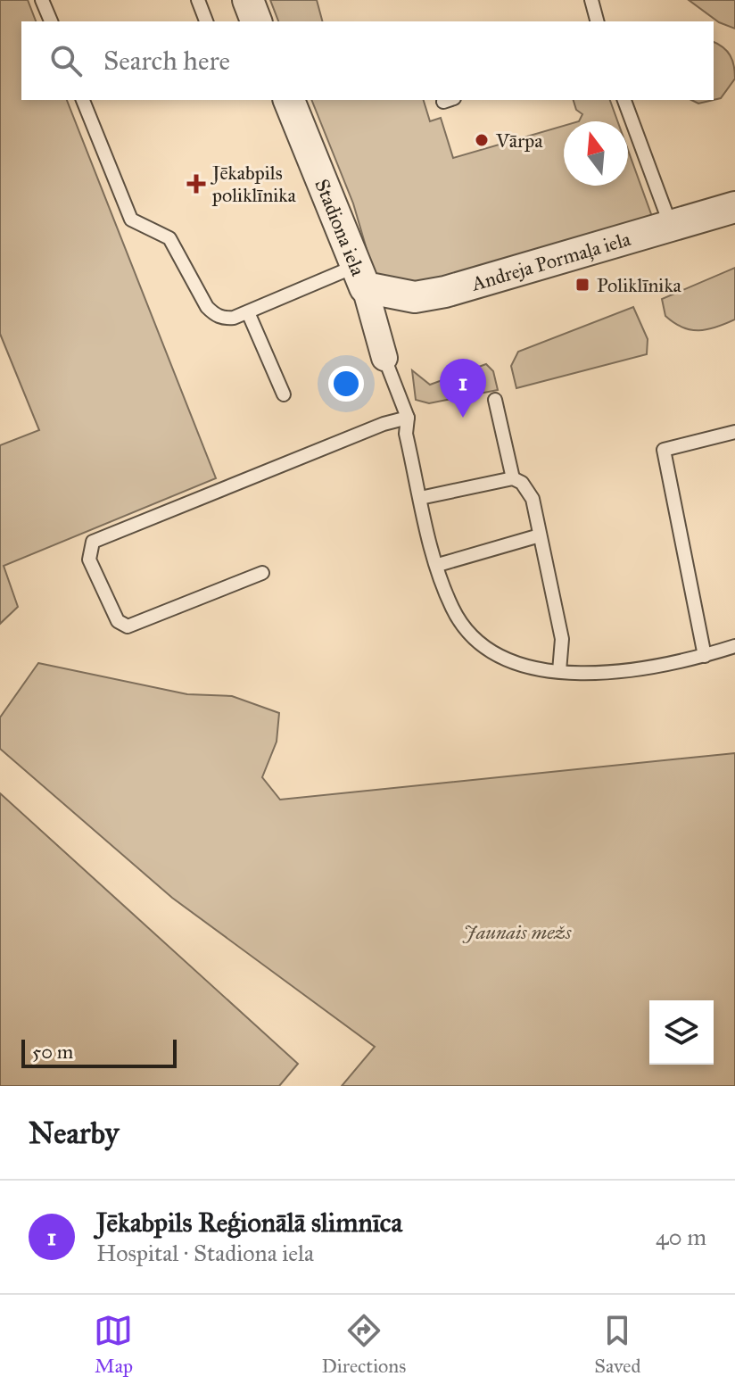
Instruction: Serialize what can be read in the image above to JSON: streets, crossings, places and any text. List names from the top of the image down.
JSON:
{
  "streets": {
    "street": ["Stadiona iela", "Andreja Pormaļa iela"]
  },
  "crossings": [
    ["Stadiona iela", "Andreja Pormaļa iela"]
  ],
  "parks": ["Jaunais mežs"],
  "places": {
    "other": ["Vārpa"],
    "health": ["Jēkabpils poliklīnika"],
    "transit": ["Poliklīnika"]
  },
  "scale_bar": "50 m",
  "north": "top",
  "page": {
    "search": "Search here",
    "pins": "1",
    "scale": "50 m",
    "heading": "Nearby",
    "list": [
      {
        "mark": "1",
        "name": "Jēkabpils Reģionālā slimnīca",
        "note": "Hospital · Stadiona iela",
        "value": "40 m"
      }
    ],
    "nav": ["Map", "Directions", "Saved"]
  }
}
